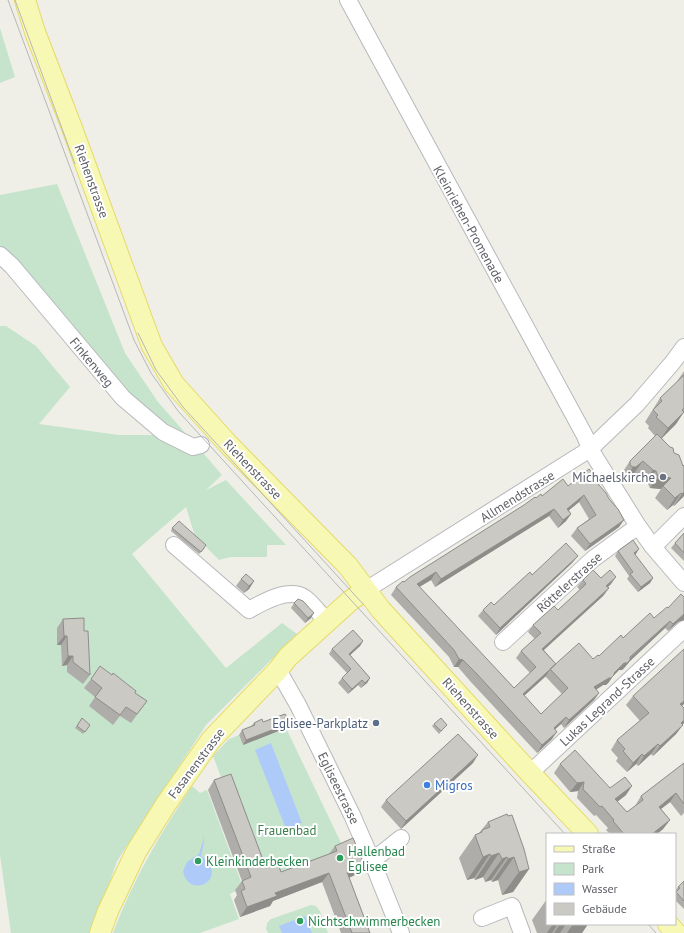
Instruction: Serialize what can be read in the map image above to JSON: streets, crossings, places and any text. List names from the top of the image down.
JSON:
{
  "streets": {
    "main road": ["Riehenstrasse", "Fasanenstrasse"],
    "street": [
      "Kleinriehen-Promenade",
      "Finkenweg",
      "Allmendstrasse",
      "Röttelerstrasse",
      "Lukas Legrand-Strasse",
      "Egliseestrasse"
    ]
  },
  "crossings": [
    ["Riehenstrasse", "Allmendstrasse"],
    ["Riehenstrasse", "Lukas Legrand-Strasse"],
    ["Riehenstrasse", "Fasanenstrasse"],
    ["Kleinriehen-Promenade", "Allmendstrasse"],
    ["Kleinriehen-Promenade", "Röttelerstrasse"],
    ["Allmendstrasse", "Fasanenstrasse"],
    ["Fasanenstrasse", "Egliseestrasse"]
  ],
  "parks": ["Frauenbad"],
  "places": [
    "Michaelskirche",
    "Eglisee-Parkplatz",
    "Migros",
    "Hallenbad Eglisee",
    "Kleinkinderbecken",
    "Nichtschwimmerbecken"
  ],
  "legend": [
    "Straße",
    "Park",
    "Wasser",
    "Gebäude"
  ]
}
